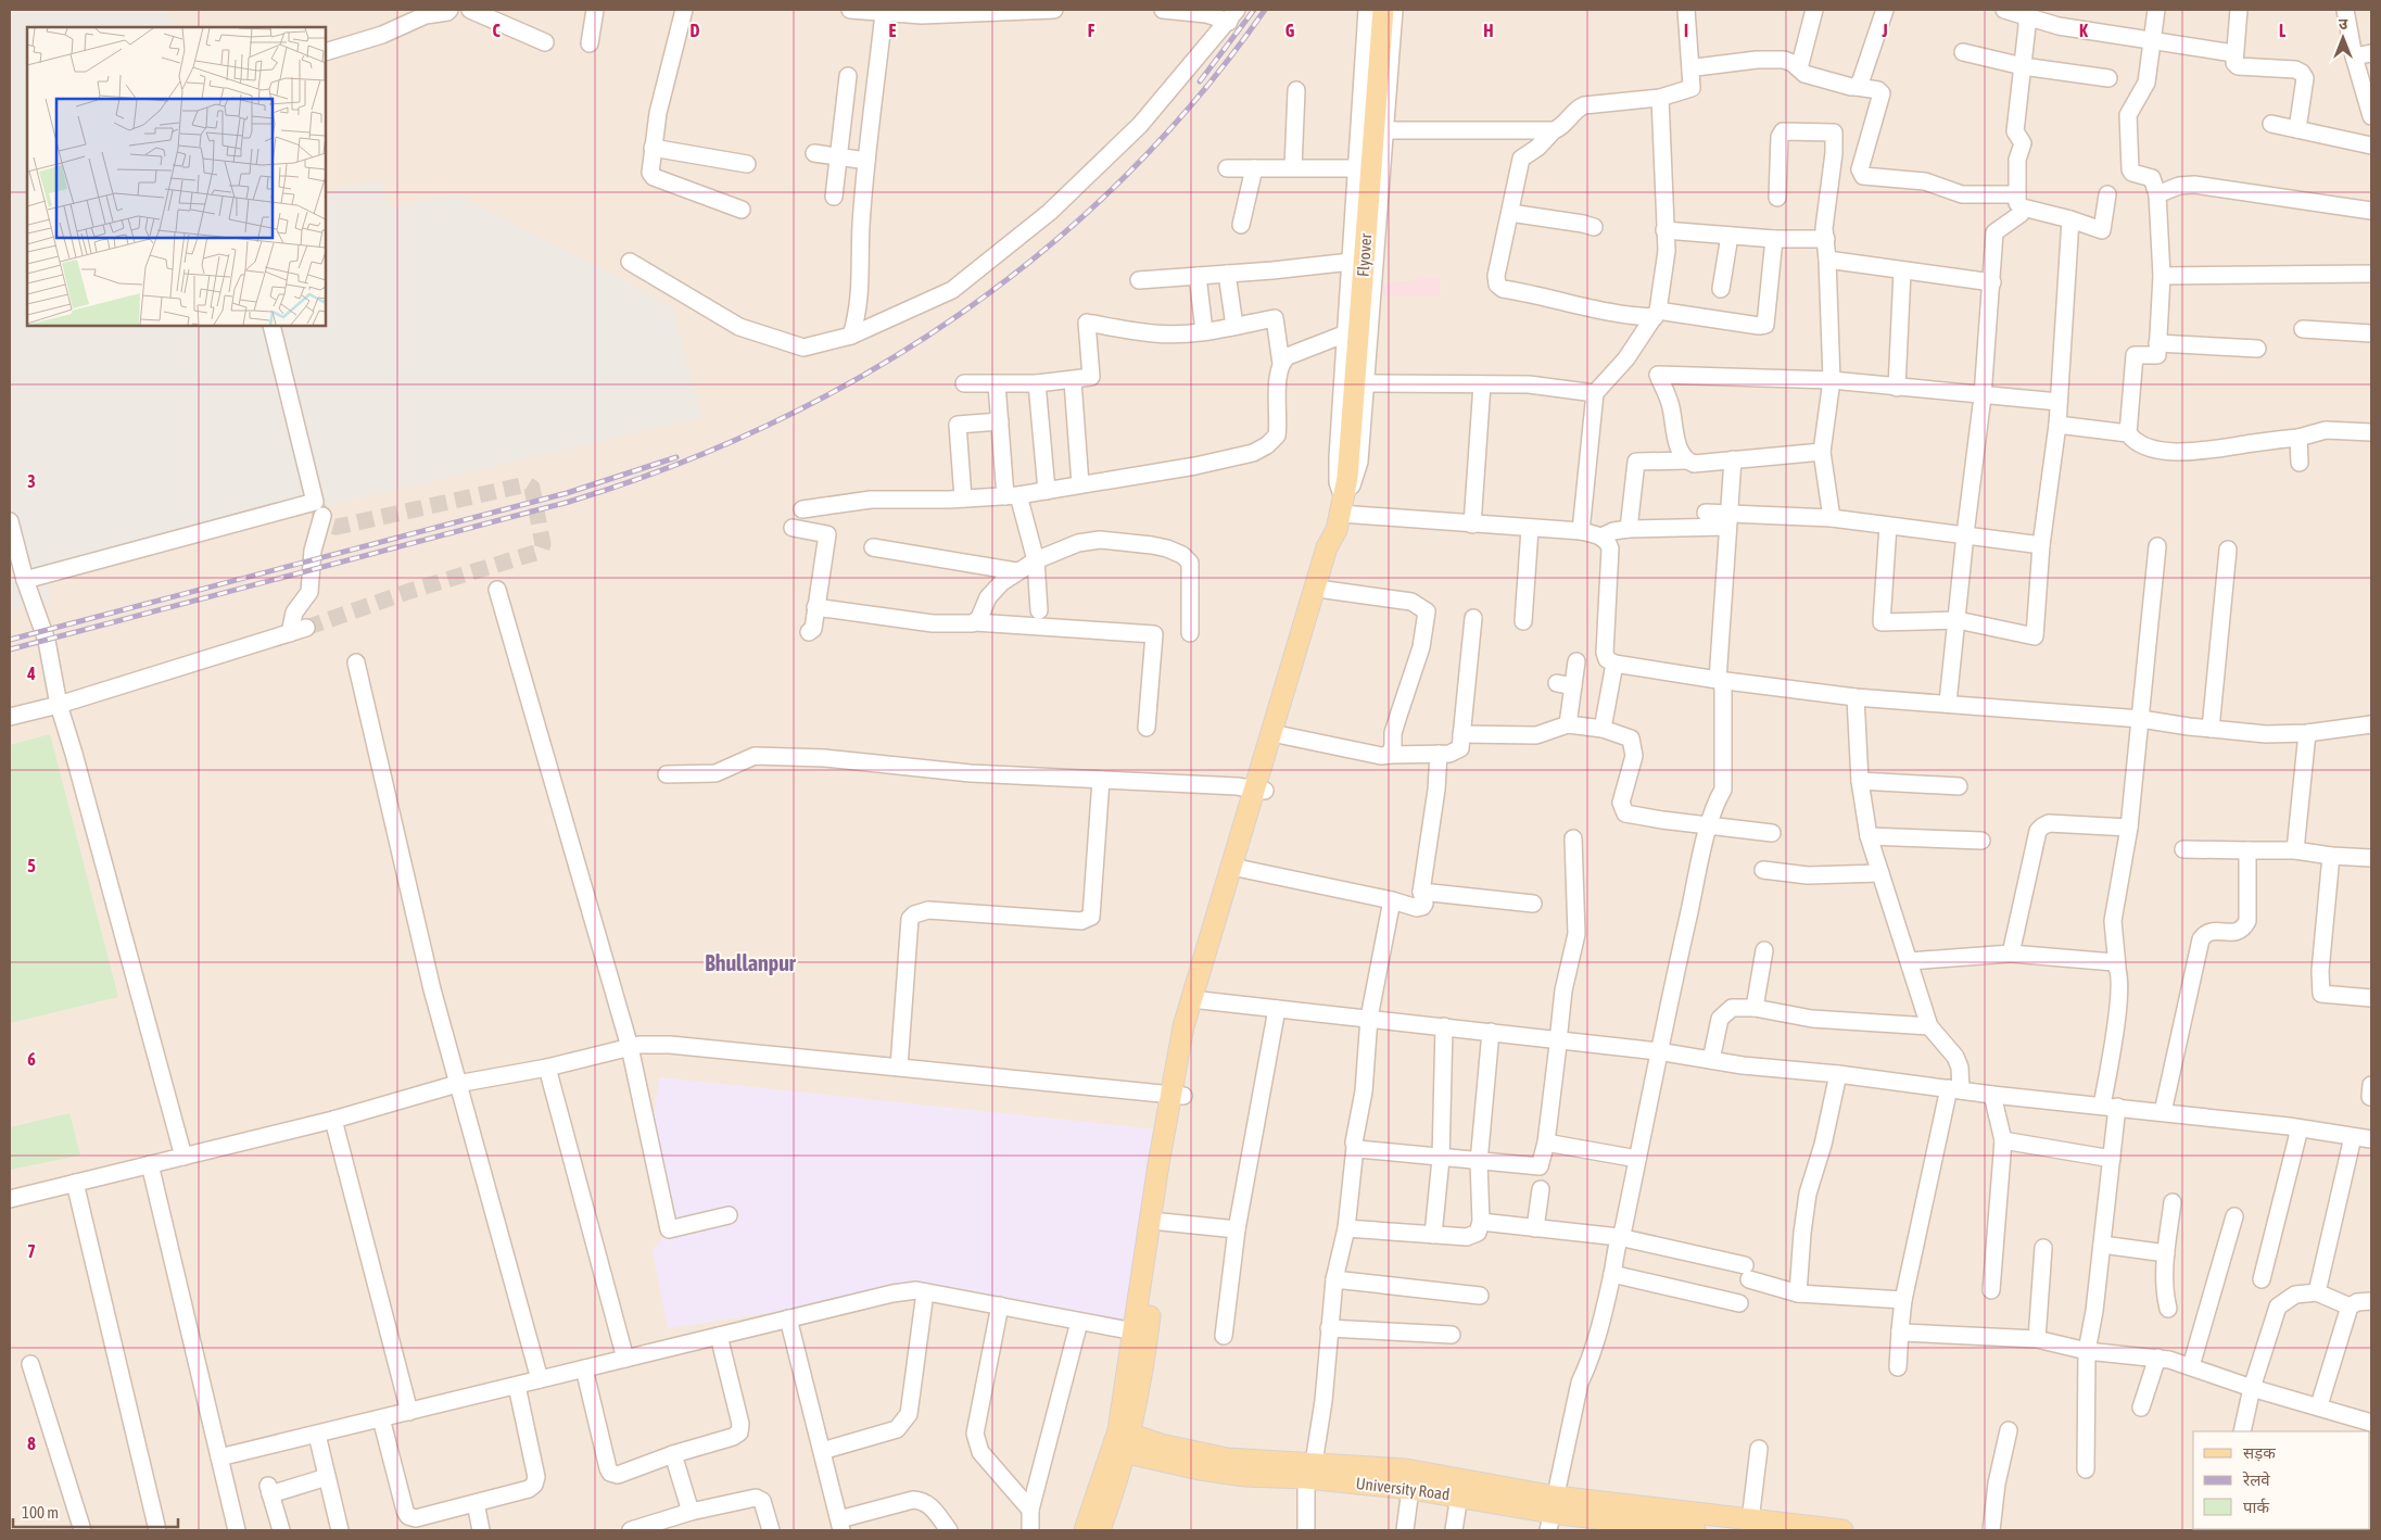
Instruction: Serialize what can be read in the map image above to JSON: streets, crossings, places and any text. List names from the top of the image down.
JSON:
{
  "streets": {
    "main road": ["Flyover", "University Road"]
  },
  "districts": ["Bhullanpur"],
  "legend": ["सड़क", "रेलवे", "पार्क"],
  "scale_bar": "100 m",
  "north": "top",
  "grid": {
    "columns": [
      "C",
      "D",
      "E",
      "F",
      "G",
      "H",
      "I",
      "J",
      "K",
      "L"
    ],
    "rows": [
      "3",
      "4",
      "5",
      "6",
      "7",
      "8"
    ]
  }
}
